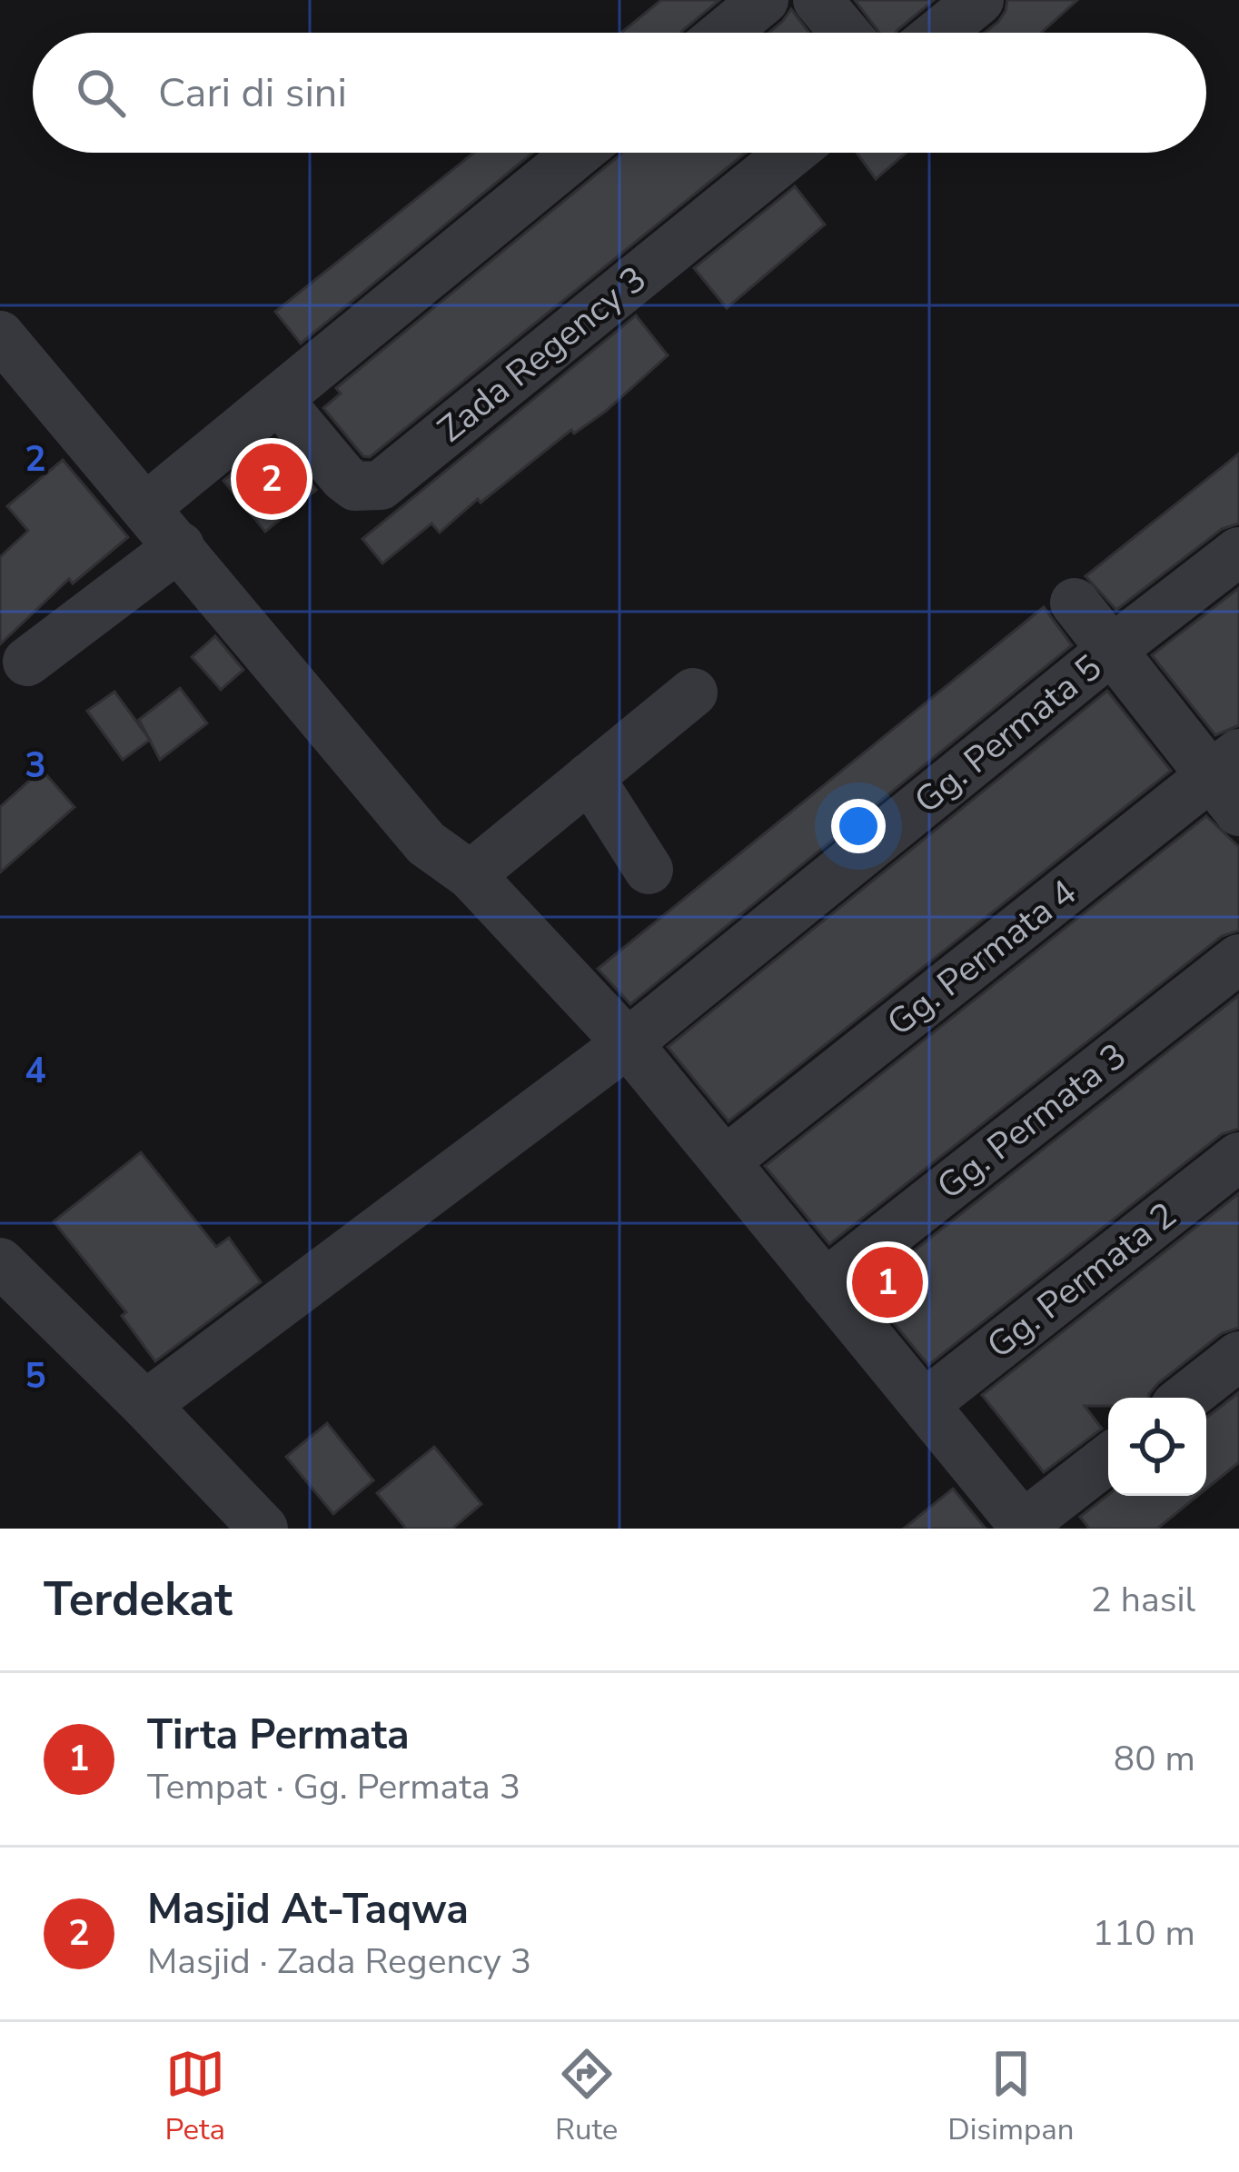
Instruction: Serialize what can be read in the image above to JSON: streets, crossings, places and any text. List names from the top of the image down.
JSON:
{
  "streets": {
    "street": [
      "Zada Regency 3",
      "Gg. Permata 5",
      "Gg. Permata 4",
      "Gg. Permata 3",
      "Gg. Permata 2"
    ]
  },
  "page": {
    "search": "Cari di sini",
    "pins": ["2", "1"],
    "heading": ["Terdekat", "2 hasil"],
    "list": [
      {
        "mark": "1",
        "name": "Tirta Permata",
        "note": "Tempat · Gg. Permata 3",
        "value": "80 m"
      },
      {
        "mark": "2",
        "name": "Masjid At-Taqwa",
        "note": "Masjid · Zada Regency 3",
        "value": "110 m"
      }
    ],
    "nav": ["Peta", "Rute", "Disimpan"]
  },
  "grid": {
    "rows": [
      "2",
      "3",
      "4",
      "5"
    ]
  }
}
